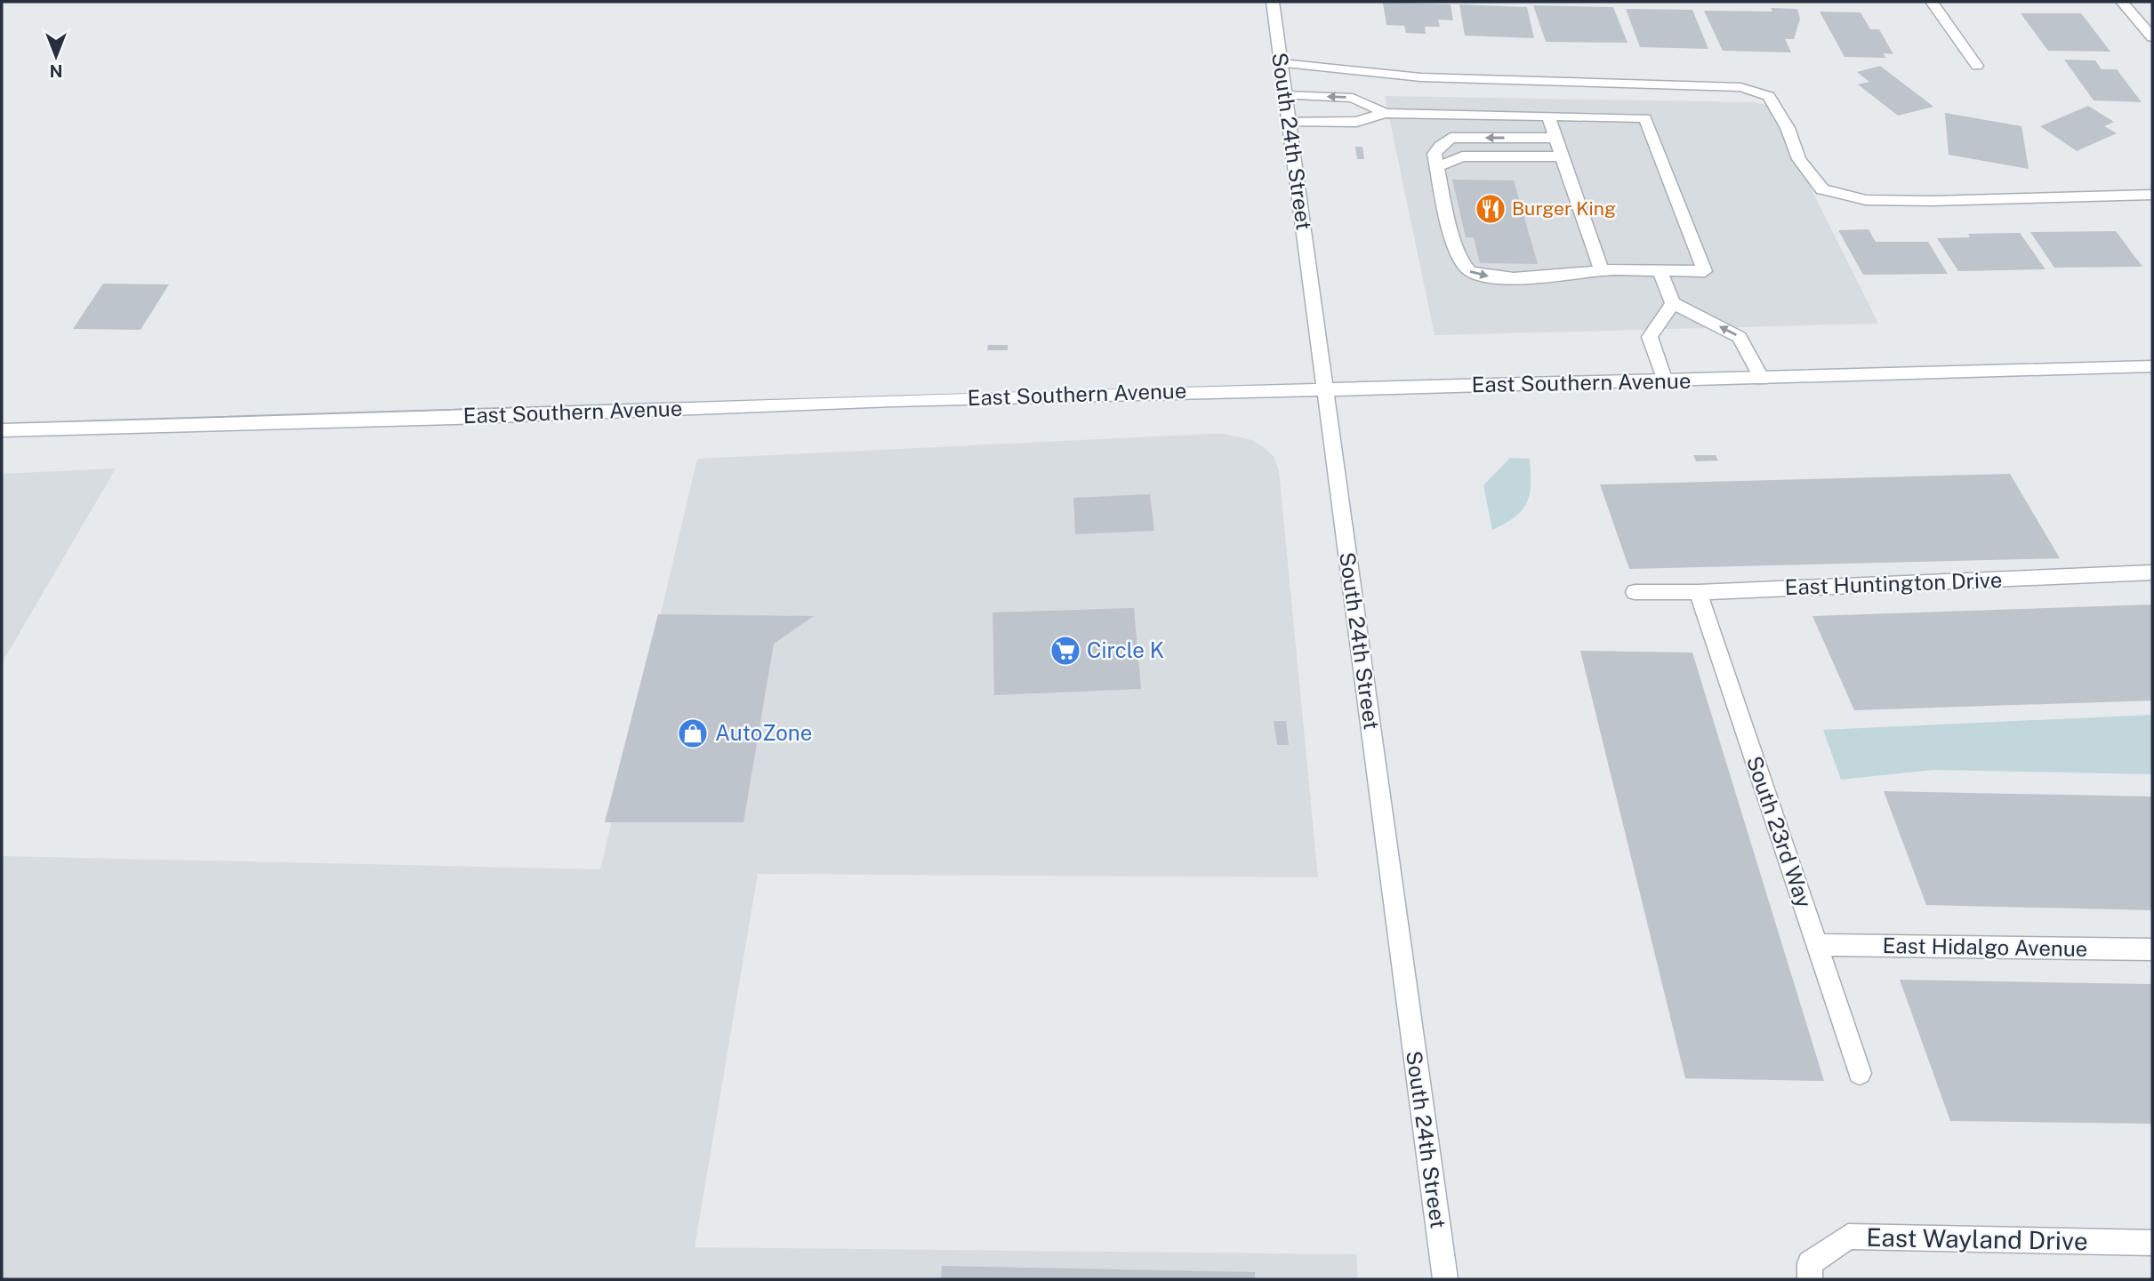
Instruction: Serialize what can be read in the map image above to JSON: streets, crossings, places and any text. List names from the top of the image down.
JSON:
{
  "streets": {
    "main road": [
      "South 24th Street",
      "East Southern Avenue",
      "East Huntington Drive",
      "South 23rd Way",
      "East Hidalgo Avenue",
      "East Wayland Drive"
    ]
  },
  "crossings": [
    ["South 24th Street", "East Southern Avenue"],
    ["East Huntington Drive", "South 23rd Way"],
    ["South 23rd Way", "East Hidalgo Avenue"]
  ],
  "places": {
    "restaurant": ["Burger King"],
    "supermarket": ["Circle K"],
    "shop": ["AutoZone"]
  },
  "north": "bottom"
}
